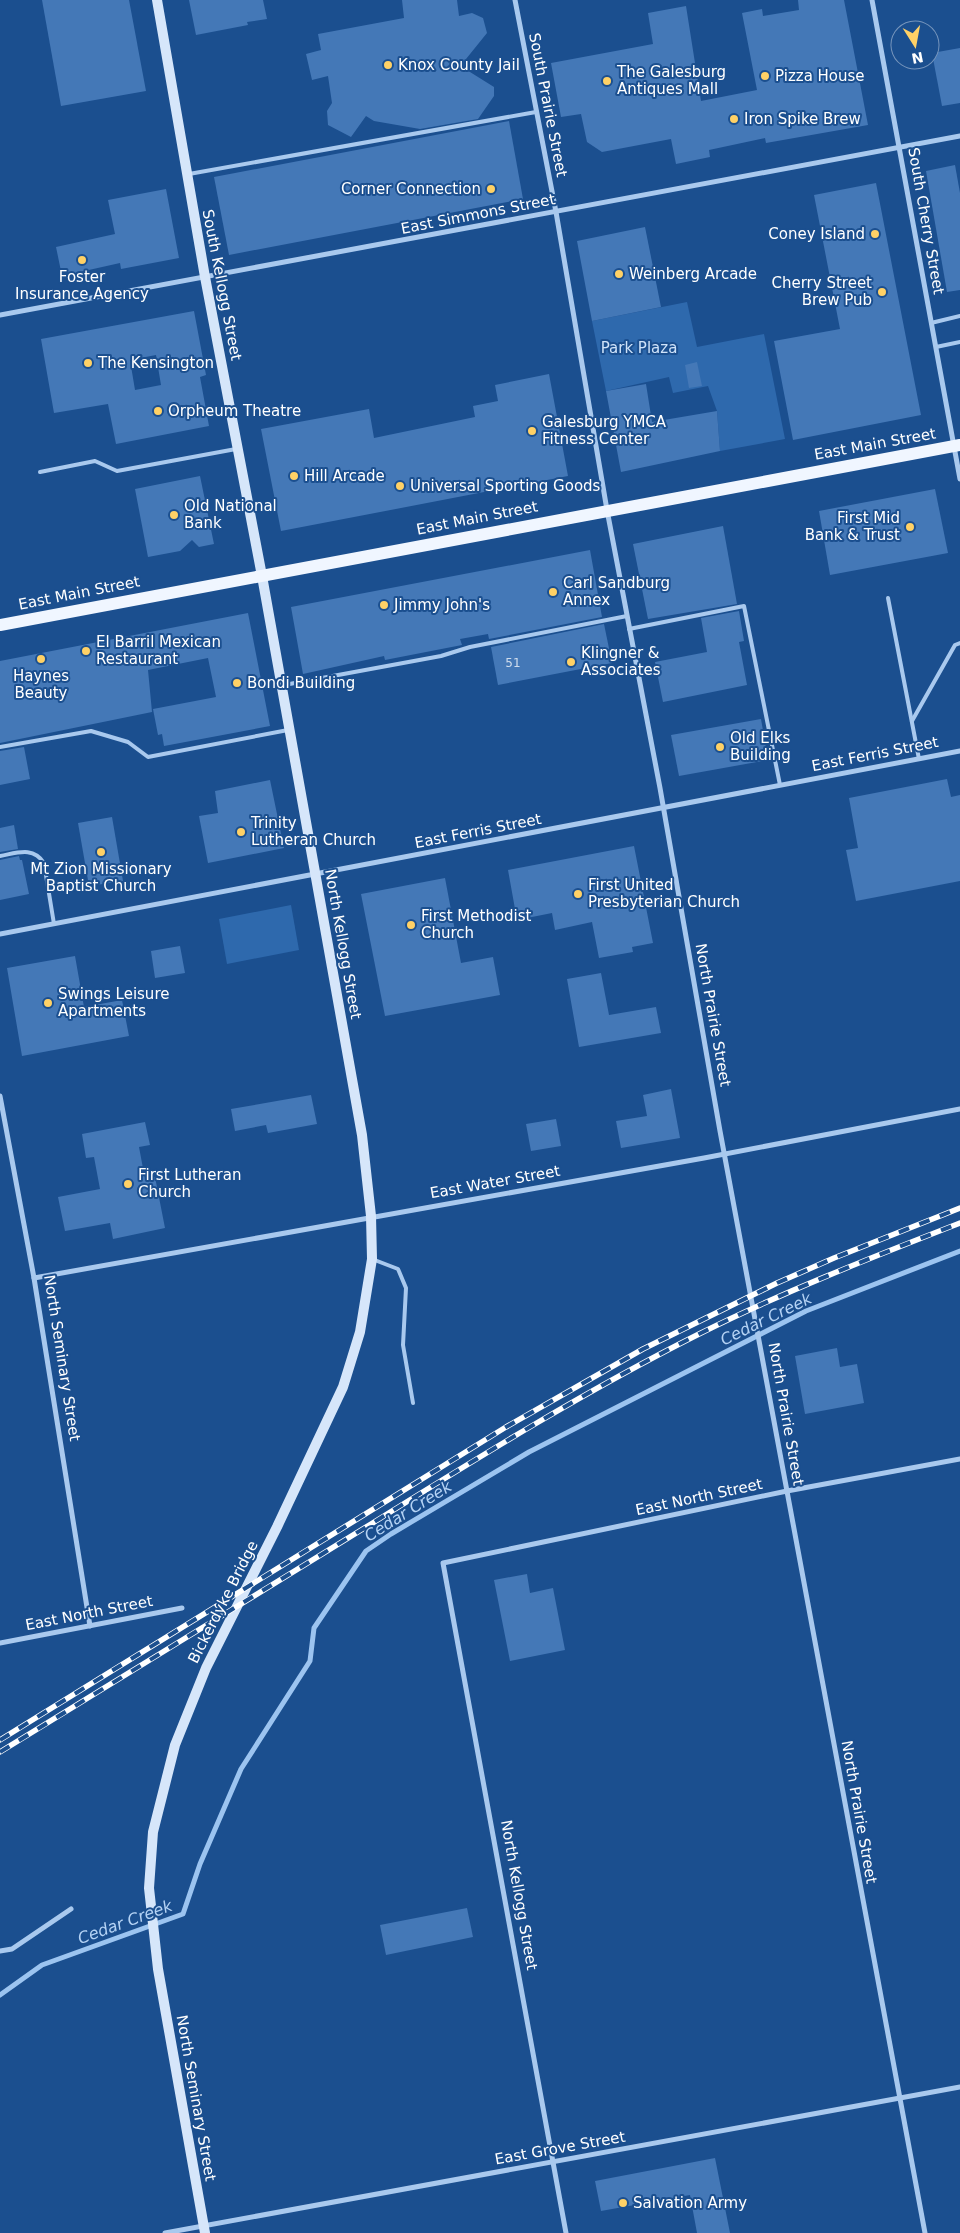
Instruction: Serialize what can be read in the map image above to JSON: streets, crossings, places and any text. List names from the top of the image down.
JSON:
{
  "streets": {
    "main road": [
      "South Kellogg Street",
      "East Main Street",
      "North Kellogg Street",
      "North Seminary Street",
      "Bickerdyke Bridge"
    ],
    "street": [
      "South Prairie Street",
      "East Simmons Street",
      "South Cherry Street",
      "East Ferris Street",
      "North Prairie Street",
      "East Water Street",
      "East North Street",
      "East Grove Street"
    ]
  },
  "crossings": [
    ["South Prairie Street", "East Simmons Street"],
    ["South Prairie Street", "East Main Street"],
    ["South Prairie Street", "North Prairie Street"],
    ["East Simmons Street", "South Cherry Street"],
    ["East Simmons Street", "South Kellogg Street"],
    ["South Cherry Street", "East Main Street"],
    ["South Kellogg Street", "East Main Street"],
    ["South Kellogg Street", "North Kellogg Street"],
    ["East Main Street", "North Kellogg Street"],
    ["East Main Street", "North Prairie Street"],
    ["East Ferris Street", "North Kellogg Street"],
    ["East Ferris Street", "North Prairie Street"],
    ["North Kellogg Street", "East Water Street"],
    ["North Kellogg Street", "East North Street"],
    ["North Kellogg Street", "Bickerdyke Bridge"],
    ["North Kellogg Street", "East Grove Street"],
    ["North Prairie Street", "East Water Street"],
    ["North Prairie Street", "East North Street"],
    ["North Prairie Street", "East Grove Street"],
    ["East Water Street", "North Seminary Street"],
    ["North Seminary Street", "East North Street"],
    ["North Seminary Street", "Bickerdyke Bridge"],
    ["North Seminary Street", "East Grove Street"]
  ],
  "water": ["Cedar Creek"],
  "parks": ["Park Plaza"],
  "places": [
    "Knox County Jail",
    "Pizza House",
    "The Galesburg Antiques Mall",
    "Iron Spike Brew",
    "Corner Connection",
    "Coney Island",
    "Foster Insurance Agency",
    "Weinberg Arcade",
    "Cherry Street Brew Pub",
    "The Kensington",
    "Orpheum Theatre",
    "Galesburg YMCA Fitness Center",
    "Hill Arcade",
    "Universal Sporting Goods",
    "Old National Bank",
    "First Mid Bank & Trust",
    "Carl Sandburg Annex",
    "Jimmy John's",
    "El Barril Mexican Restaurant",
    "Haynes Beauty",
    "Klingner & Associates",
    "Bondi Building",
    "Old Elks Building",
    "Trinity Lutheran Church",
    "Mt Zion Missionary Baptist Church",
    "First United Presbyterian Church",
    "First Methodist Church",
    "Swings Leisure Apartments",
    "First Lutheran Church",
    "Salvation Army"
  ],
  "house_numbers": ["51"],
  "north": "bottom"
}
